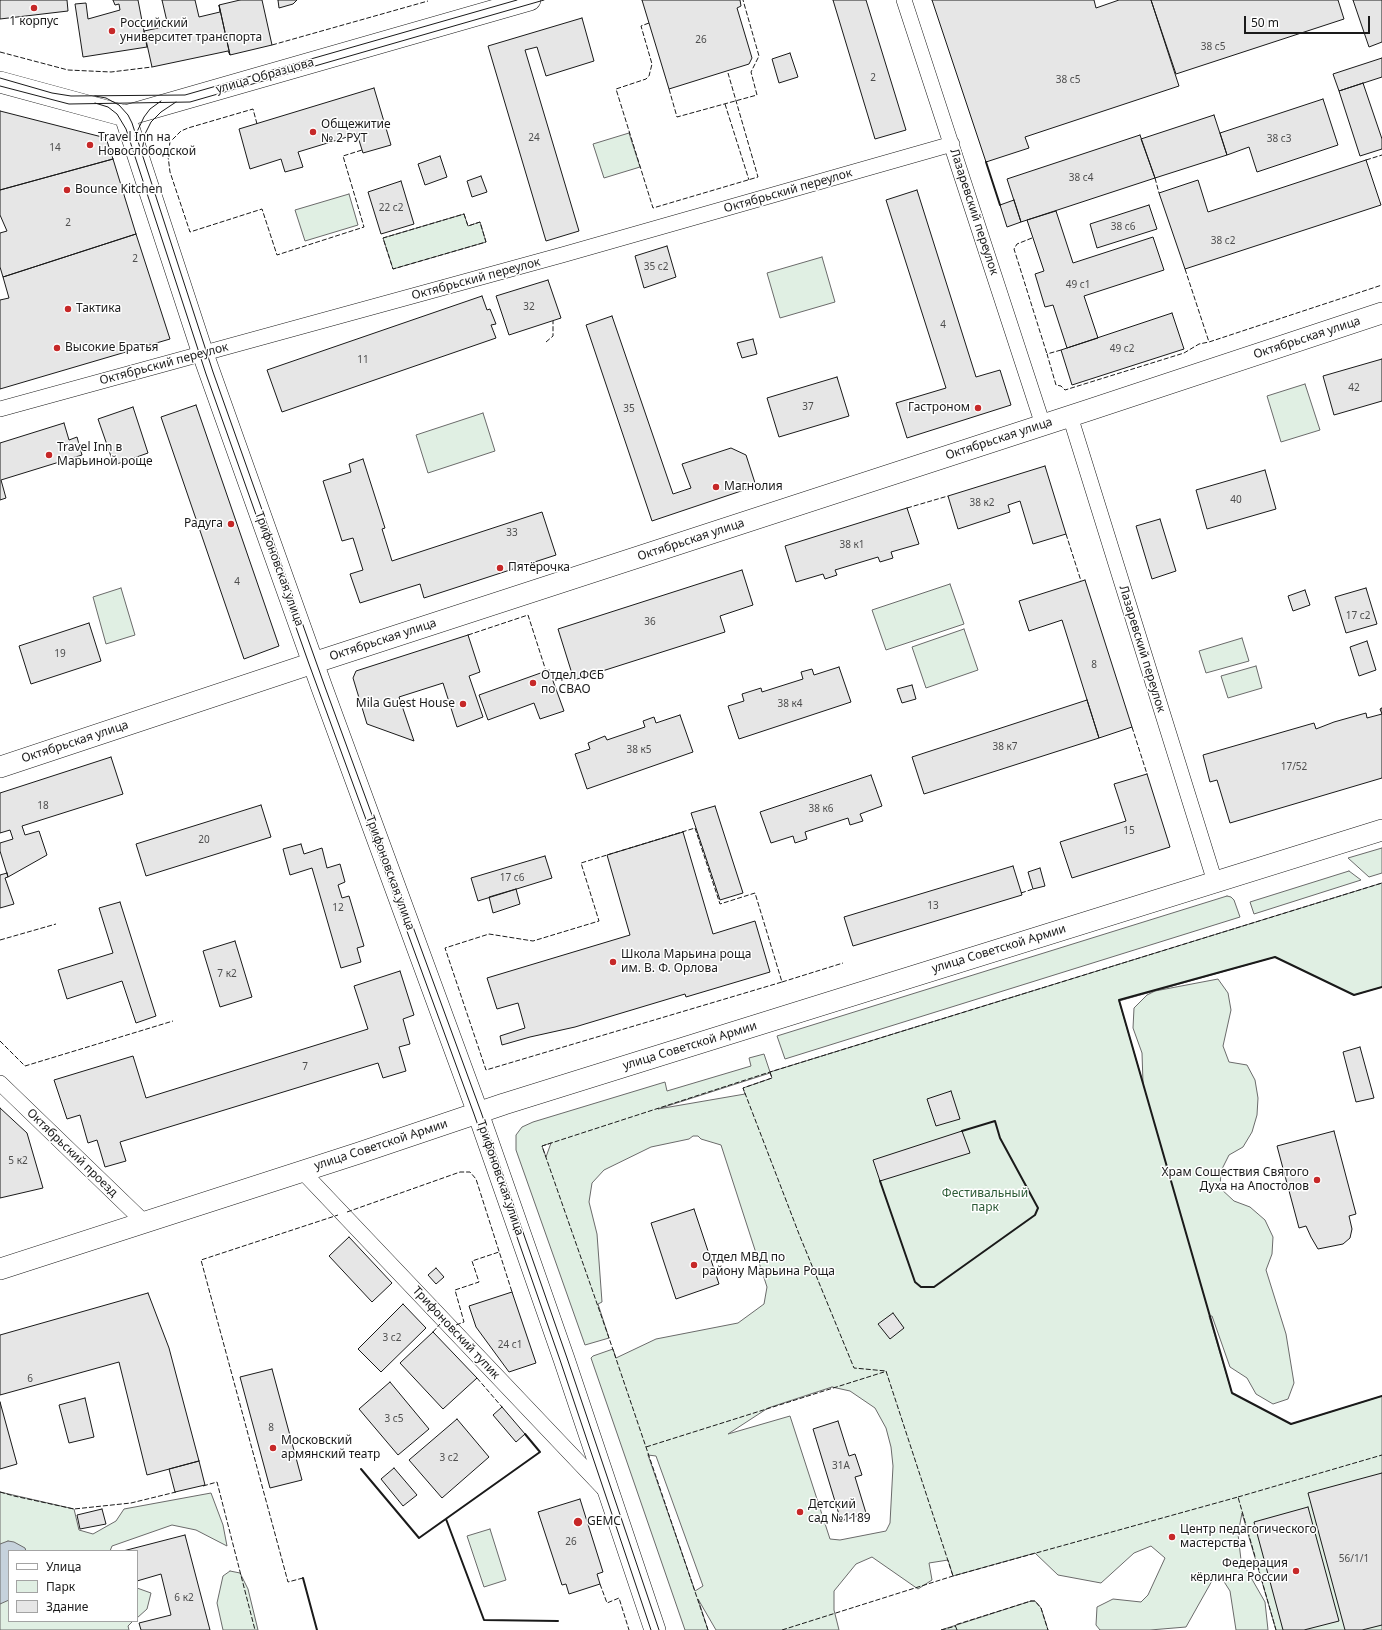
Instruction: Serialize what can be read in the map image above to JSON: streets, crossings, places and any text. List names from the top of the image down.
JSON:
{
  "streets": {
    "street": [
      "улица Образцова",
      "Октябрьский переулок",
      "Лазаревский переулок",
      "Октябрьская улица",
      "Трифоновская улица",
      "улица Советской Армии",
      "Октябрьский проезд",
      "Трифоновский тупик"
    ]
  },
  "crossings": [
    ["улица Образцова", "Трифоновская улица"],
    ["Октябрьский переулок", "Лазаревский переулок"],
    ["Октябрьский переулок", "Трифоновская улица"],
    ["Лазаревский переулок", "Октябрьская улица"],
    ["Лазаревский переулок", "улица Советской Армии"],
    ["Октябрьская улица", "Трифоновская улица"],
    ["Трифоновская улица", "улица Советской Армии"],
    ["Трифоновская улица", "Трифоновский тупик"],
    ["улица Советской Армии", "Октябрьский проезд"],
    ["улица Советской Армии", "Трифоновский тупик"]
  ],
  "parks": ["Фестивальный парк"],
  "places": [
    "1 корпус",
    "Российский университет транспорта",
    "Общежитие № 2 РУТ",
    "Travel Inn на Новослободской",
    "Bounce Kitchen",
    "Тактика",
    "Высокие Братья",
    "Гастроном",
    "Travel Inn в Марьиной роще",
    "Магнолия",
    "Радуга",
    "Пятёрочка",
    "Отдел ФСБ по СВАО",
    "Mila Guest House",
    "Школа Марьина роща им. В. Ф. Орлова",
    "Храм Сошествия Святого Духа на Апостолов",
    "Отдел МВД по району Марьина Роща",
    "Московский армянский театр",
    "Детский сад №1189",
    "GEMC",
    "Центр педагогического мастерства",
    "Федерация кёрлинга России"
  ],
  "house_numbers": [
    "26",
    "38 с5",
    "2",
    "38 с5",
    "24",
    "38 с3",
    "14",
    "38 с4",
    "22 с2",
    "2",
    "38 с6",
    "38 с2",
    "2",
    "35 с2",
    "49 с1",
    "32",
    "4",
    "49 с2",
    "11",
    "42",
    "37",
    "35",
    "40",
    "38 к2",
    "33",
    "38 к1",
    "4",
    "17 с2",
    "36",
    "19",
    "8",
    "38 к4",
    "38 к7",
    "38 к5",
    "17/52",
    "18",
    "38 к6",
    "15",
    "20",
    "17 с6",
    "13",
    "12",
    "7 к2",
    "7",
    "5 к2",
    "3 с2",
    "24 с1",
    "6",
    "3 с5",
    "8",
    "3 с2",
    "31А",
    "26",
    "56/1/1",
    "6 к2"
  ],
  "legend": ["Улица", "Парк", "Здание"],
  "scale_bar": "50 m"
}
